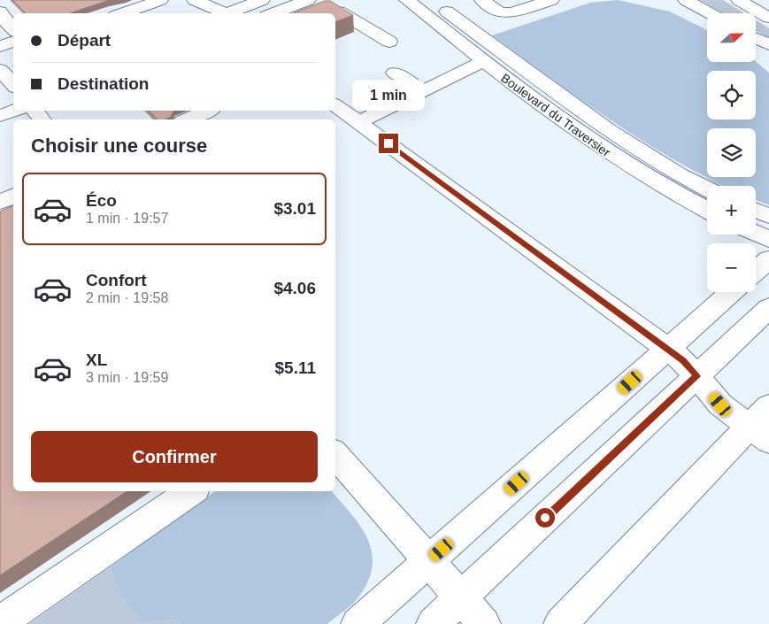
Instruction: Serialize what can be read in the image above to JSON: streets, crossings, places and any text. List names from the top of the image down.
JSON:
{
  "streets": {
    "main road": ["Boulevard du Traversier"]
  },
  "north": "right",
  "page": {
    "map_buttons": ["+", "−"],
    "banner": ["Départ", "Destination"],
    "bubble": "1 min",
    "heading": "Choisir une course",
    "list": [
      {
        "name": "Éco",
        "note": "1 min · 19:57",
        "value": "$3.01"
      },
      {
        "name": "Confort",
        "note": "2 min · 19:58",
        "value": "$4.06"
      },
      {
        "name": "XL",
        "note": "3 min · 19:59",
        "value": "$5.11"
      }
    ],
    "buttons": "Confirmer"
  }
}
